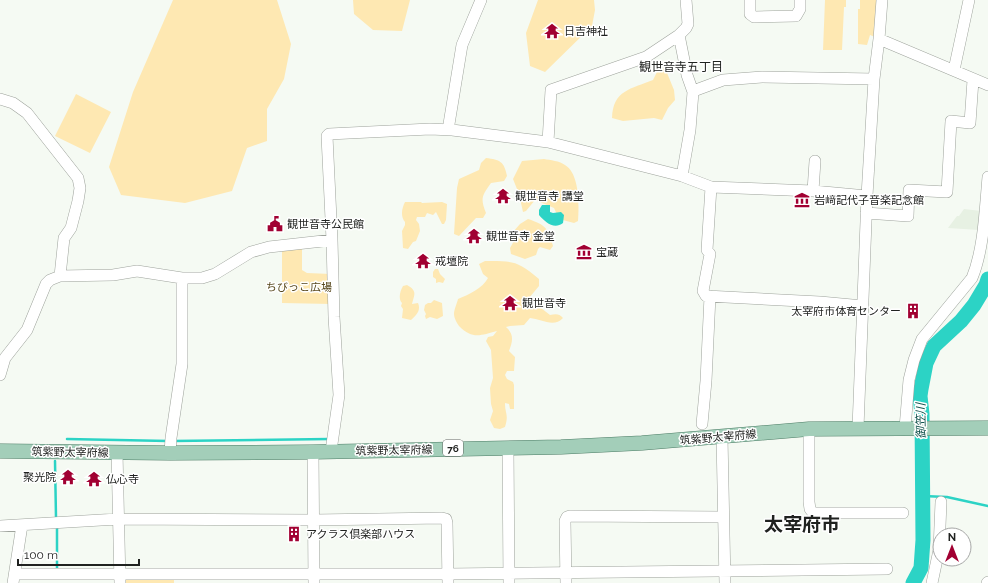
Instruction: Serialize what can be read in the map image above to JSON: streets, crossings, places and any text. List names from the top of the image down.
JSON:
{
  "streets": {
    "main road": ["筑紫野太宰府線", "76"]
  },
  "crossings": [
    ["筑紫野太宰府線", "76"]
  ],
  "districts": ["観世音寺五丁目", "太宰府市"],
  "water": ["御笠川"],
  "parks": ["ちびっこ広場"],
  "places": {
    "temple": [
      "日吉神社",
      "観世音寺 講堂",
      "観世音寺 金堂",
      "戒壇院",
      "観世音寺",
      "聚光院",
      "仏心寺"
    ],
    "museum": ["岩﨑記代子音楽記念館", "宝蔵"],
    "public building": ["観世音寺公民館"],
    "building": ["太宰府市体育センター", "アクラス倶楽部ハウス"]
  },
  "scale_bar": "100 m",
  "north": "top"
}
